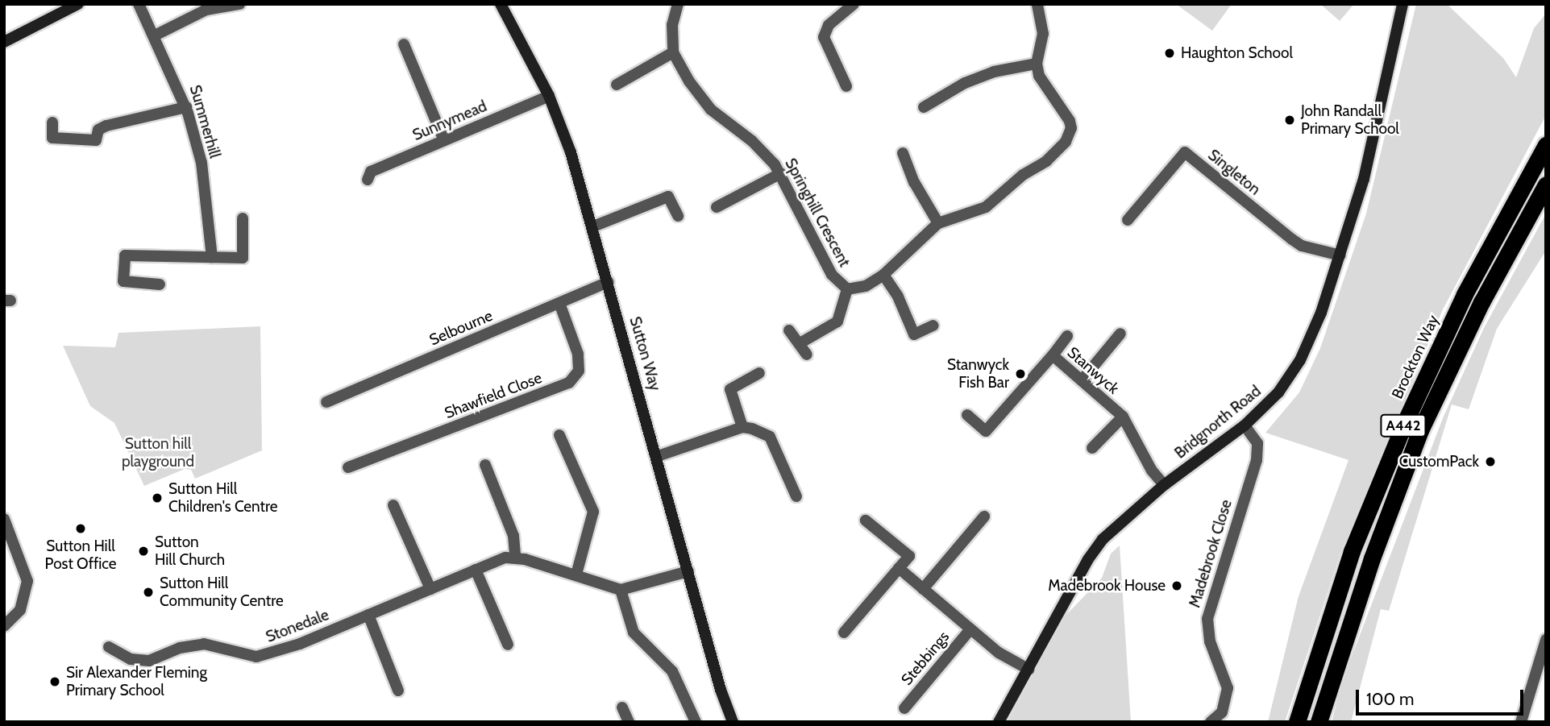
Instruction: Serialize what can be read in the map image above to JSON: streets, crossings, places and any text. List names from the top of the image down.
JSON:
{
  "streets": {
    "highway": ["Brockton Way", "A442"],
    "street": [
      "Sunnymead",
      "Summerhill",
      "Singleton",
      "Springhill Crescent",
      "Selbourne",
      "Sutton Way",
      "Stanwyck",
      "Shawfield Close",
      "Bridgnorth Road",
      "Madebrook Close",
      "Stonedale",
      "Stebbings"
    ]
  },
  "crossings": [
    ["Sunnymead", "Sutton Way"],
    ["Singleton", "Bridgnorth Road"],
    ["Selbourne", "Sutton Way"],
    ["Selbourne", "Shawfield Close"],
    ["Stanwyck", "Bridgnorth Road"],
    ["Bridgnorth Road", "Madebrook Close"],
    ["Bridgnorth Road", "Stebbings"]
  ],
  "parks": ["Sutton hill playground"],
  "places": [
    "Haughton School",
    "John Randall Primary School",
    "Stanwyck Fish Bar",
    "CustomPack",
    "Sutton Hill Children's Centre",
    "Sutton Hill Post Office",
    "Sutton Hill Church",
    "Madebrook House",
    "Sutton Hill Community Centre",
    "Sir Alexander Fleming Primary School"
  ],
  "scale_bar": "100 m"
}
